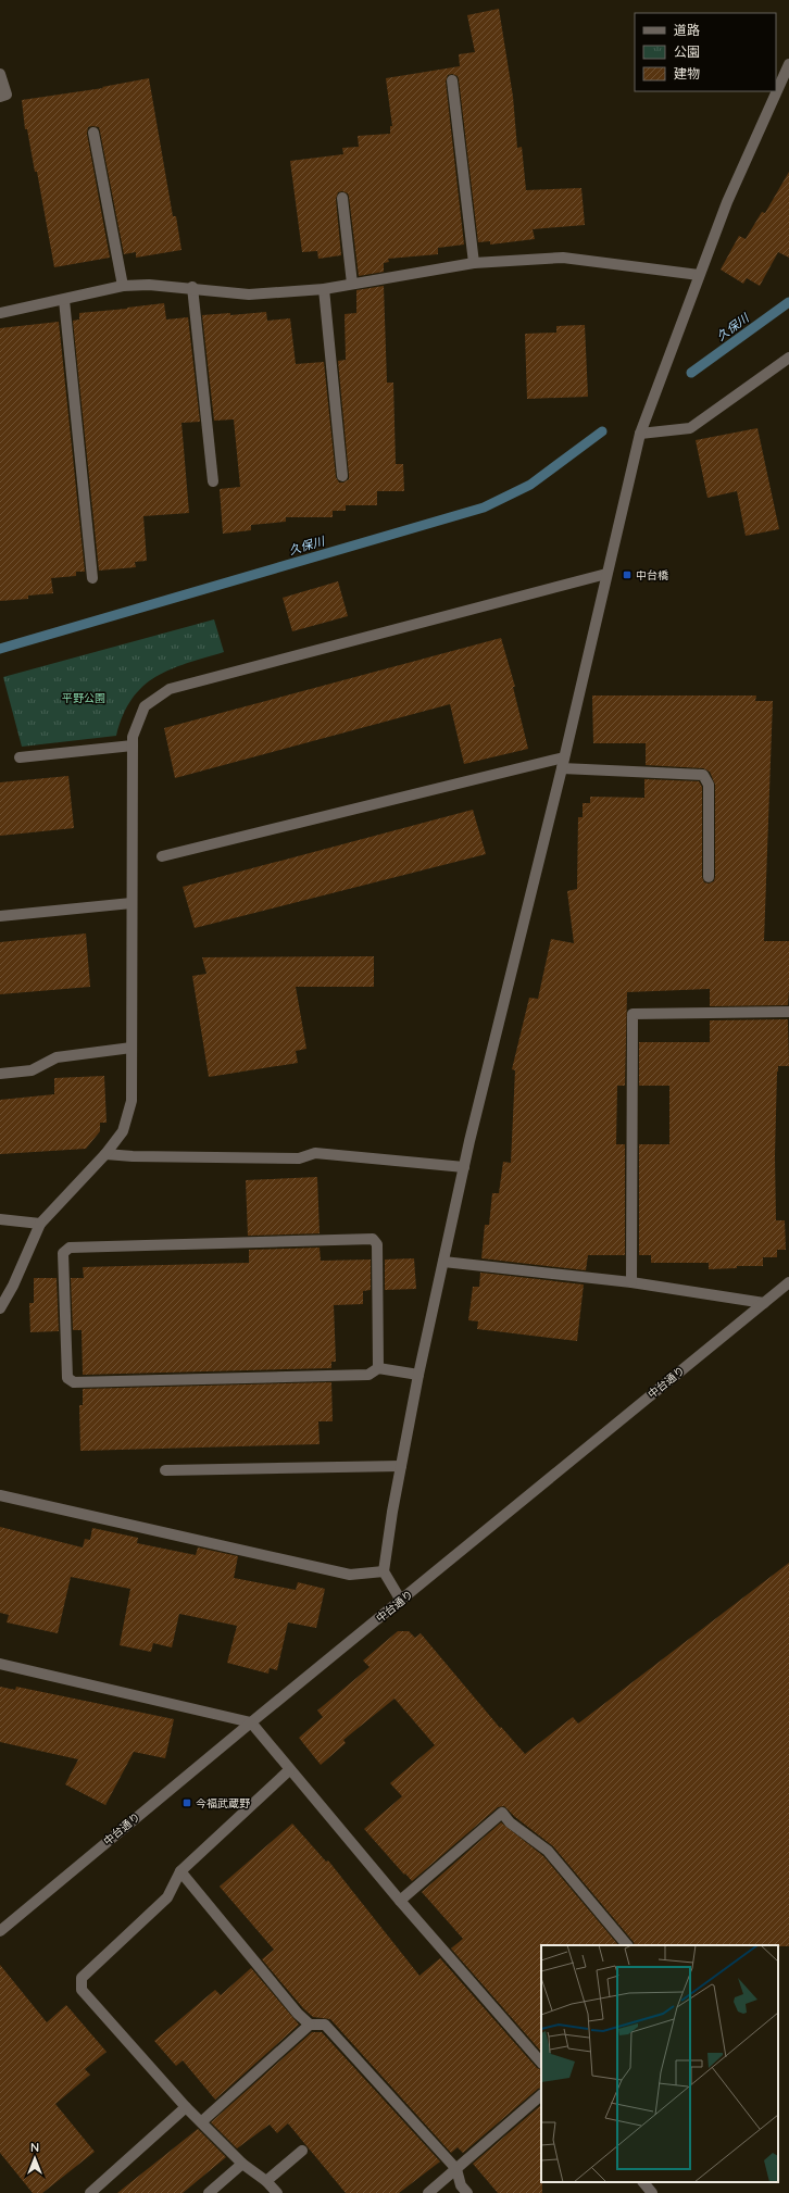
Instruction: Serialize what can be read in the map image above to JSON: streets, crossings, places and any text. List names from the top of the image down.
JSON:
{
  "streets": {
    "street": ["中台通り"]
  },
  "water": ["久保川"],
  "parks": ["平野公園"],
  "places": {
    "transit": ["中台橋", "今福武蔵野"]
  },
  "legend": ["道路", "公園", "建物"],
  "north": "top"
}
